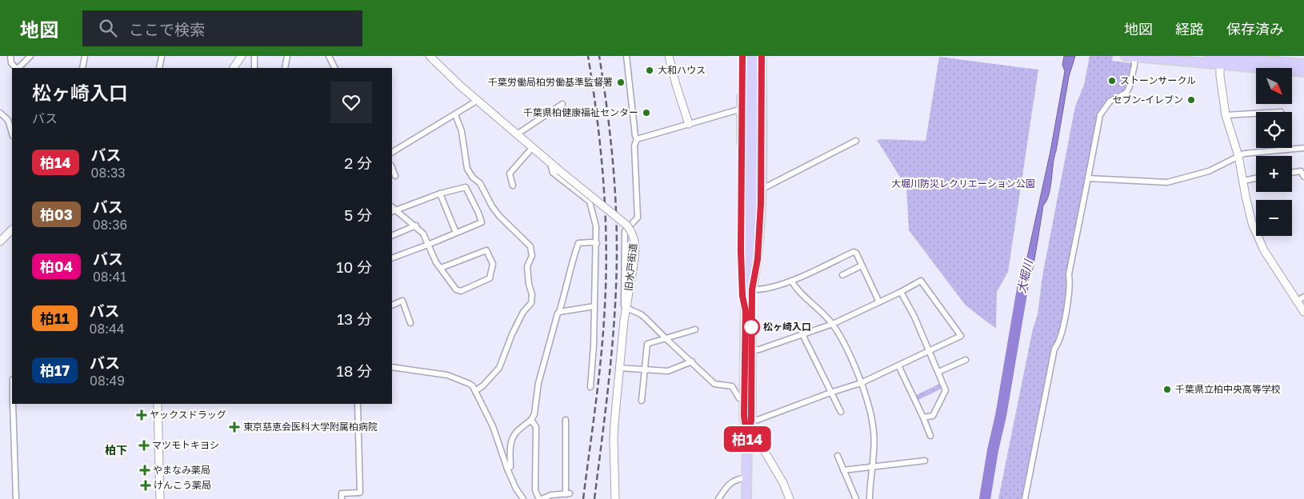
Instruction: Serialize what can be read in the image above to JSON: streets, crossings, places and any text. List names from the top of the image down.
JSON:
{
  "streets": {
    "street": ["旧水戸街道"]
  },
  "districts": ["柏下"],
  "water": ["大堀川"],
  "parks": ["大堀川防災レクリエーション公園"],
  "places": {
    "other": [
      "大和ハウス",
      "ストーンサークル",
      "千葉労働局柏労働基準監督署",
      "セブン-イレブン",
      "千葉県柏健康福祉センター",
      "松ヶ崎入口",
      "千葉県立柏中央高等学校"
    ],
    "health": [
      "ヤックスドラッグ",
      "東京慈恵会医科大学附属柏病院",
      "マツモトキヨシ",
      "やまなみ薬局",
      "けんこう薬局"
    ]
  },
  "lines": ["bus line 柏14"],
  "north": "bottom right",
  "page": {
    "header": "地図",
    "search": "ここで検索",
    "nav": ["地図", "経路", "保存済み"],
    "on_map": "柏14",
    "map_buttons": ["+", "−"],
    "heading": ["松ヶ崎入口", "バス"],
    "list": [
      {
        "mark": "柏14",
        "name": "バス",
        "note": "08:33",
        "value": "2 分"
      },
      {
        "mark": "柏03",
        "name": "バス",
        "note": "08:36",
        "value": "5 分"
      },
      {
        "mark": "柏04",
        "name": "バス",
        "note": "08:41",
        "value": "10 分"
      },
      {
        "mark": "柏11",
        "name": "バス",
        "note": "08:44",
        "value": "13 分"
      },
      {
        "mark": "柏17",
        "name": "バス",
        "note": "08:49",
        "value": "18 分"
      }
    ]
  }
}
